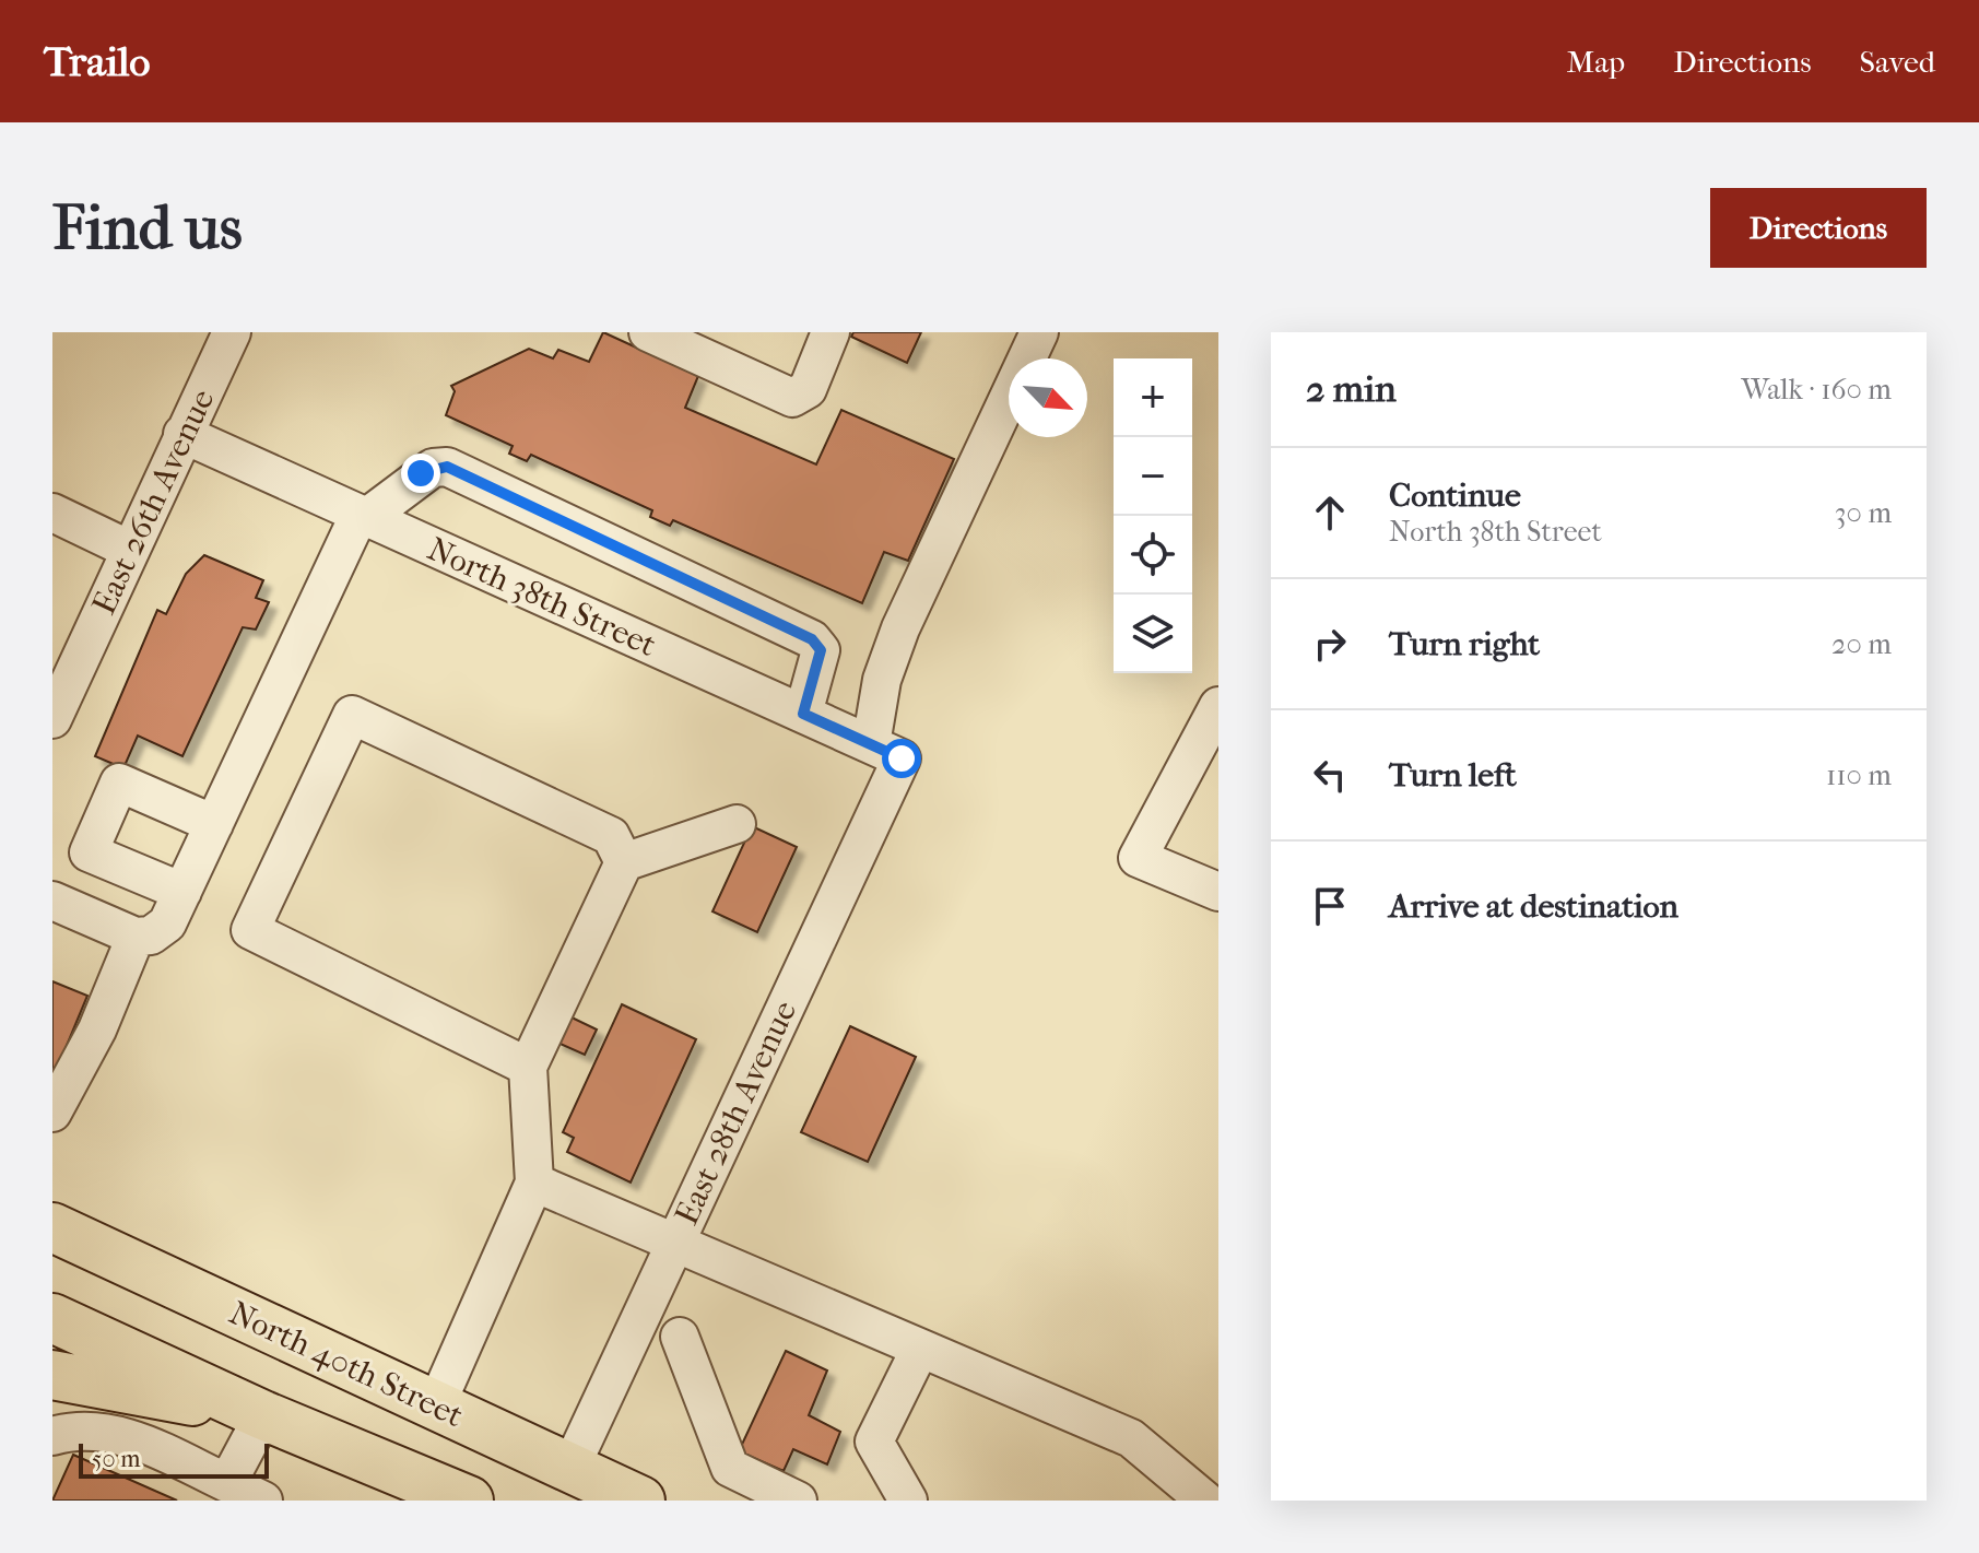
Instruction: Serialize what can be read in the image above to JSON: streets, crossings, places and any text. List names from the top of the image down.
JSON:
{
  "streets": {
    "main road": ["North 40th Street"],
    "street": ["East 26th Avenue", "North 38th Street", "East 28th Avenue"]
  },
  "crossings": [
    ["East 26th Avenue", "North 38th Street"],
    ["North 38th Street", "East 28th Avenue"],
    ["East 28th Avenue", "North 40th Street"]
  ],
  "scale_bar": "50 m",
  "north": "bottom right",
  "page": {
    "header": "Trailo",
    "nav": ["Map", "Directions", "Saved"],
    "buttons": "Directions",
    "title": "Find us",
    "heading": ["2 min", "Walk · 160 m"],
    "map_buttons": ["+", "−"],
    "list": [
      ["Continue", "North 38th Street", "30 m"],
      ["Turn right", "20 m"],
      ["Turn left", "110 m"],
      "Arrive at destination"
    ],
    "scale": "50 m"
  }
}
